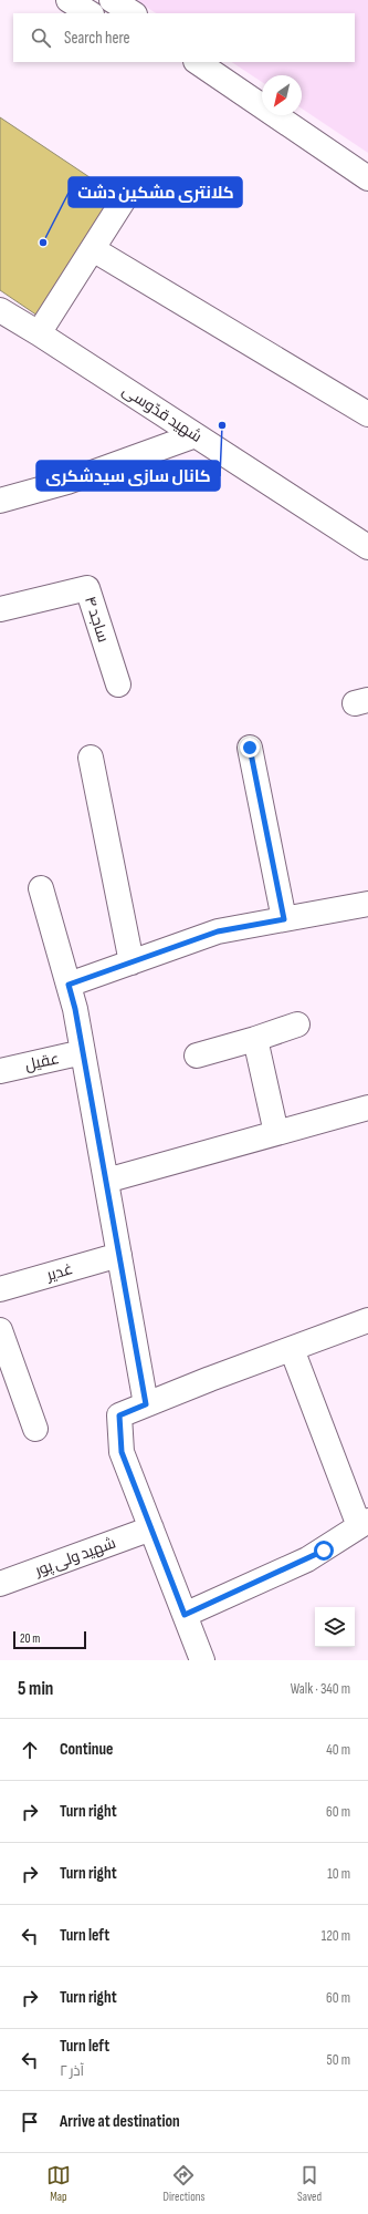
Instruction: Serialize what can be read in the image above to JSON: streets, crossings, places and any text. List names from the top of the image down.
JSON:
{
  "streets": {
    "street": [
      "شهید قدّوسی",
      "ساجد ۴",
      "عقیل",
      "غدیر",
      "شهید ولی پور"
    ]
  },
  "places": ["کلانتری مشکین دشت", "کانال سازی سیدشکری"],
  "scale_bar": "20 m",
  "north": "bottom left",
  "page": {
    "search": "Search here",
    "scale": "20 m",
    "heading": ["5 min", "Walk · 340 m"],
    "list": [
      ["Continue", "40 m"],
      ["Turn right", "60 m"],
      ["Turn right", "10 m"],
      ["Turn left", "120 m"],
      ["Turn right", "60 m"],
      ["Turn left", "آذر ۲", "50 m"],
      "Arrive at destination"
    ],
    "nav": ["Map", "Directions", "Saved"]
  }
}
